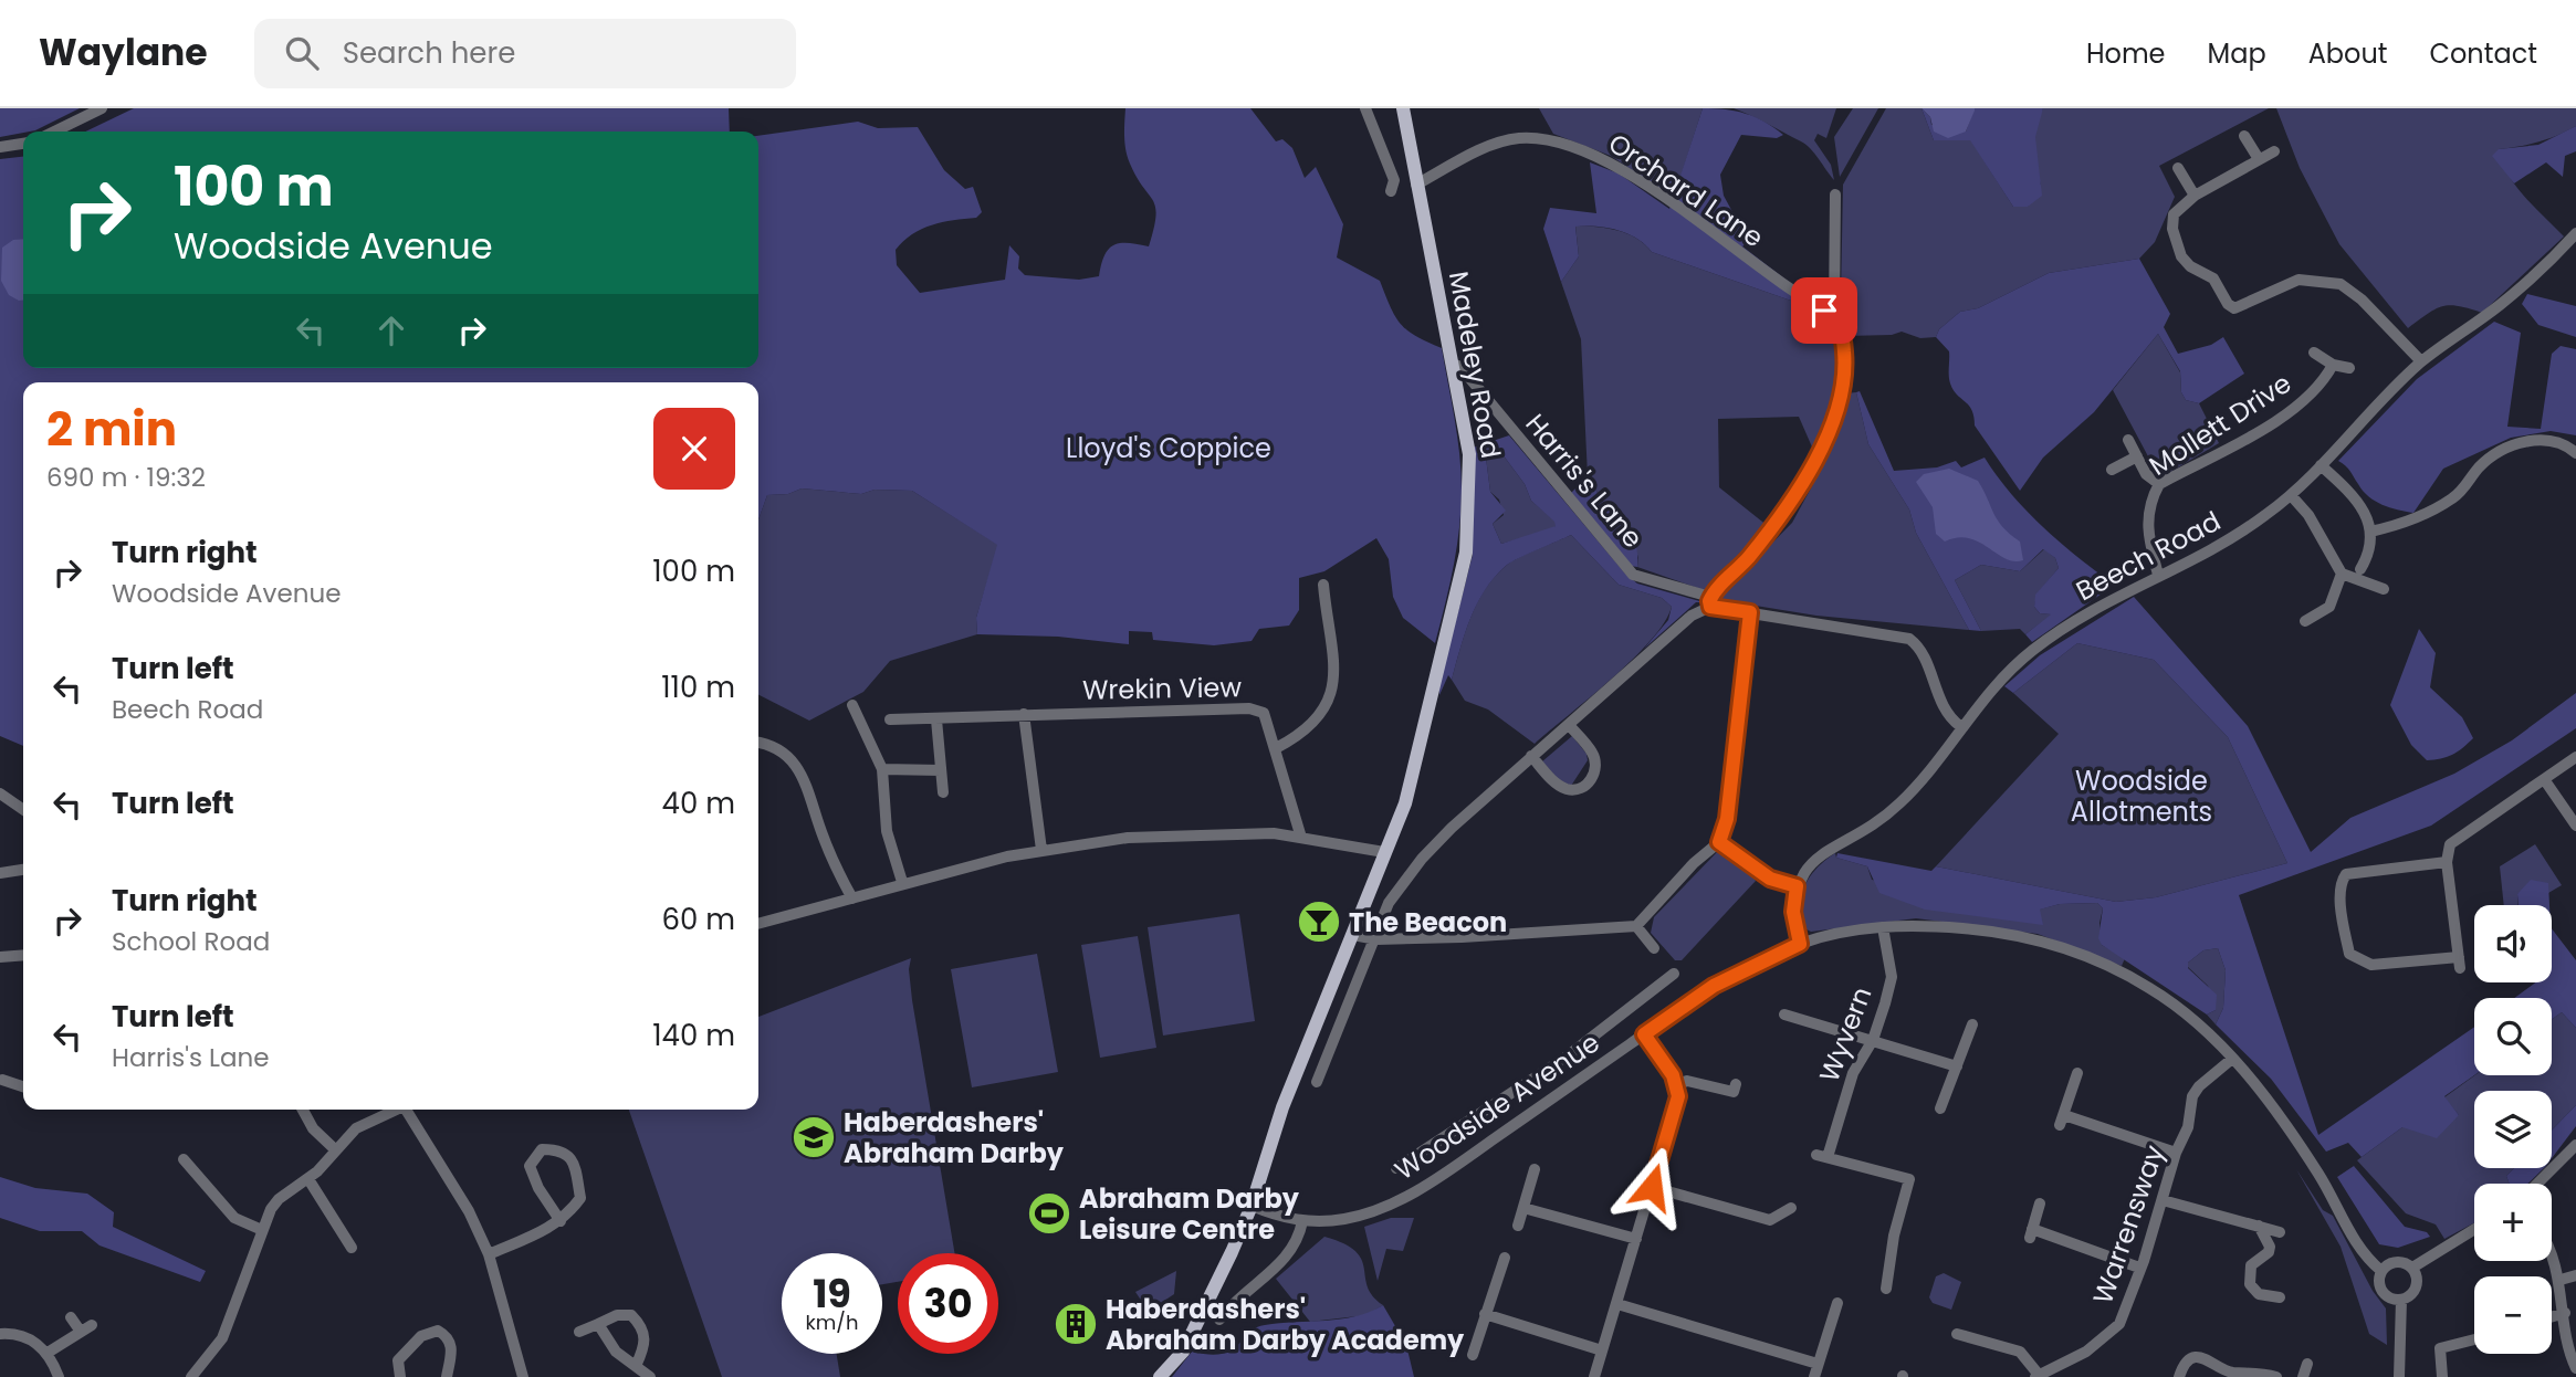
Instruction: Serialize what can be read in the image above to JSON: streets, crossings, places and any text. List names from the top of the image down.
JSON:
{
  "streets": {
    "main road": ["Madeley Road"],
    "street": [
      "Orchard Lane",
      "Mollett Drive",
      "Harris's Lane",
      "Beech Road",
      "Wrekin View",
      "Wyvern",
      "Woodside Avenue",
      "Warrensway"
    ]
  },
  "crossings": [
    ["Orchard Lane", "Madeley Road"],
    ["Madeley Road", "Harris's Lane"],
    ["Madeley Road", "Woodside Avenue"],
    ["Mollett Drive", "Beech Road"],
    ["Harris's Lane", "Beech Road"],
    ["Wyvern", "Woodside Avenue"],
    ["Woodside Avenue", "Warrensway"]
  ],
  "parks": ["Lloyd's Coppice", "Woodside Allotments"],
  "places": {
    "bar": ["The Beacon"],
    "school or university": ["Haberdashers' Abraham Darby"],
    "sports": ["Abraham Darby Leisure Centre"],
    "building": ["Haberdashers' Abraham Darby Academy"]
  },
  "page": {
    "header": "Waylane",
    "search": "Search here",
    "nav": [
      "Home",
      "Map",
      "About",
      "Contact"
    ],
    "turn": ["100 m", "Woodside Avenue"],
    "heading": ["2 min", "690 m · 19:32"],
    "list": [
      {
        "name": "Turn right",
        "note": "Woodside Avenue",
        "value": "100 m"
      },
      {
        "name": "Turn left",
        "note": "Beech Road",
        "value": "110 m"
      },
      {
        "name": "Turn left",
        "value": "40 m"
      },
      {
        "name": "Turn right",
        "note": "School Road",
        "value": "60 m"
      },
      {
        "name": "Turn left",
        "note": "Harris's Lane",
        "value": "140 m"
      }
    ],
    "map_buttons": ["+", "−"],
    "speed": "19 km/h",
    "limit": "30"
  }
}
